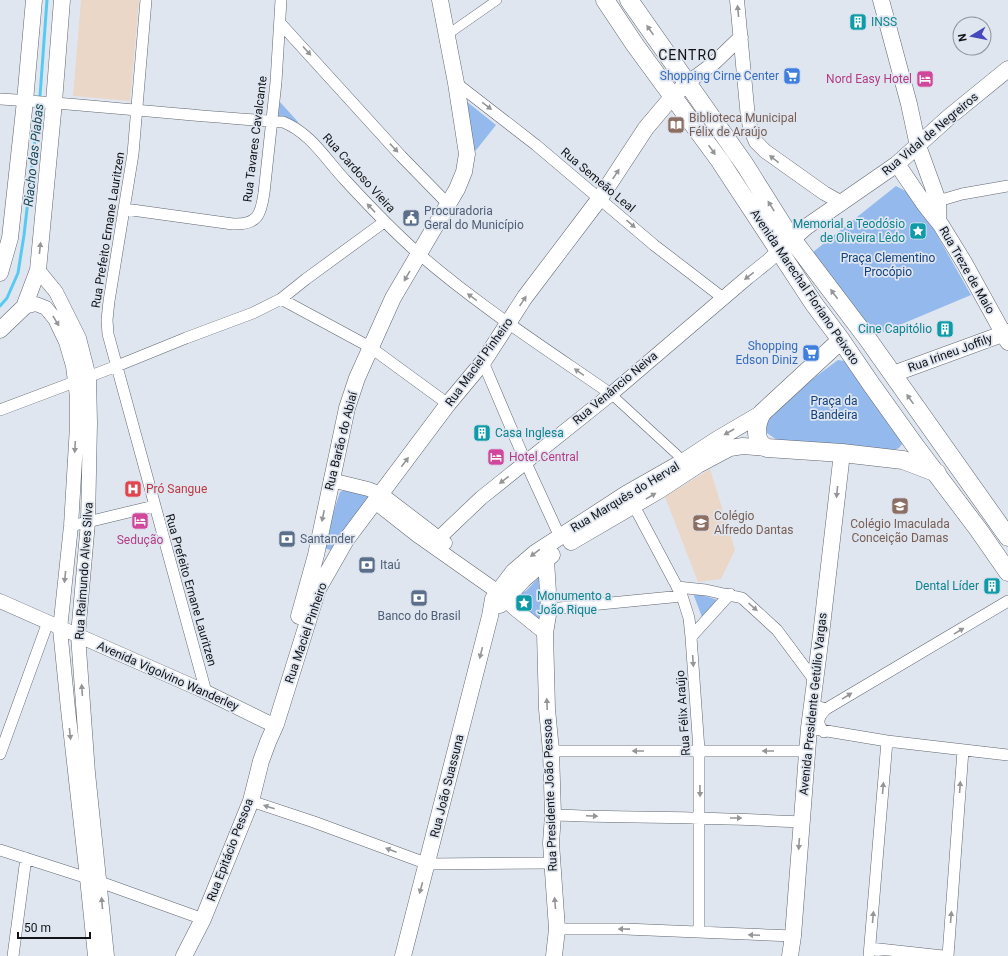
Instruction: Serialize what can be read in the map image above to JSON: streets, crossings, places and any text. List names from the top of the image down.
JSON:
{
  "streets": {
    "main road": [
      "Rua Vidal de Negreiros",
      "Rua Treze de Maio",
      "Avenida Marechal Floriano Peixoto",
      "Rua Irineu Joffily",
      "Rua Maciel Pinheiro",
      "Rua Venâncio Neiva",
      "Rua Barão do Abiaí",
      "Rua Marquês do Herval",
      "Avenida Presidente Getúlio Vargas",
      "Rua João Suassuna",
      "Rua Presidente João Pessoa",
      "Rua Epitácio Pessoa"
    ],
    "street": [
      "Rua Tavares Cavalcante",
      "Rua Cardoso Vieira",
      "Rua Semeão Leal",
      "Rua Prefeito Ernane Lauritzen",
      "Rua Raimundo Alves Silva",
      "Avenida Vigolvino Wanderley",
      "Rua Félix Araújo"
    ]
  },
  "crossings": [
    ["Rua Vidal de Negreiros", "Rua Treze de Maio"],
    ["Rua Vidal de Negreiros", "Avenida Marechal Floriano Peixoto"],
    ["Rua Vidal de Negreiros", "Rua Venâncio Neiva"],
    ["Rua Tavares Cavalcante", "Rua Cardoso Vieira"],
    ["Rua Tavares Cavalcante", "Rua Prefeito Ernane Lauritzen"],
    ["Rua Cardoso Vieira", "Rua Prefeito Ernane Lauritzen"],
    ["Rua Cardoso Vieira", "Rua Maciel Pinheiro"],
    ["Rua Cardoso Vieira", "Rua Venâncio Neiva"],
    ["Rua Cardoso Vieira", "Rua Barão do Abiaí"],
    ["Rua Cardoso Vieira", "Rua Marquês do Herval"],
    ["Rua Semeão Leal", "Rua Maciel Pinheiro"],
    ["Rua Semeão Leal", "Rua Venâncio Neiva"],
    ["Rua Semeão Leal", "Rua Barão do Abiaí"],
    ["Rua Prefeito Ernane Lauritzen", "Avenida Vigolvino Wanderley"],
    ["Rua Treze de Maio", "Rua Irineu Joffily"],
    ["Avenida Marechal Floriano Peixoto", "Rua Irineu Joffily"],
    ["Avenida Marechal Floriano Peixoto", "Rua Maciel Pinheiro"],
    ["Avenida Marechal Floriano Peixoto", "Rua Venâncio Neiva"],
    ["Rua Maciel Pinheiro", "Rua Barão do Abiaí"],
    ["Rua Maciel Pinheiro", "Avenida Vigolvino Wanderley"],
    ["Rua Maciel Pinheiro", "Rua Epitácio Pessoa"],
    ["Rua Barão do Abiaí", "Avenida Vigolvino Wanderley"],
    ["Rua Barão do Abiaí", "Rua Epitácio Pessoa"],
    ["Rua Marquês do Herval", "Rua Félix Araújo"],
    ["Rua Marquês do Herval", "Rua João Suassuna"],
    ["Rua Marquês do Herval", "Rua Presidente João Pessoa"],
    ["Rua Raimundo Alves Silva", "Avenida Vigolvino Wanderley"],
    ["Avenida Vigolvino Wanderley", "Rua Epitácio Pessoa"]
  ],
  "one_way": [
    "Rua Semeão Leal",
    "Rua Maciel Pinheiro",
    "Avenida Presidente Getúlio Vargas",
    "Rua Félix Araújo",
    "Rua João Suassuna",
    "Rua Presidente João Pessoa"
  ],
  "districts": ["CENTRO"],
  "water": ["Riacho das Piabas"],
  "parks": ["Praça Clementino Procópio", "Praça da Bandeira"],
  "places": {
    "building": [
      "INSS",
      "Cine Capitólio",
      "Casa Inglesa",
      "Dental Líder"
    ],
    "supermarket": ["Shopping Cirne Center", "Shopping Edson Diniz"],
    "hotel": ["Nord Easy Hotel", "Hotel Central", "Sedução"],
    "library": ["Biblioteca Municipal Félix de Araújo"],
    "public building": ["Procuradoria Geral do Município"],
    "place": ["Memorial a Teodósio de Oliveira Lêdo", "Monumento a João Rique"],
    "hospital": ["Pró Sangue"],
    "school or university": ["Colégio Imaculada Conceição Damas", "Colégio Alfredo Dantas"],
    "bank": ["Santander", "Itaú", "Banco do Brasil"]
  },
  "scale_bar": "50 m",
  "north": "left"
}
